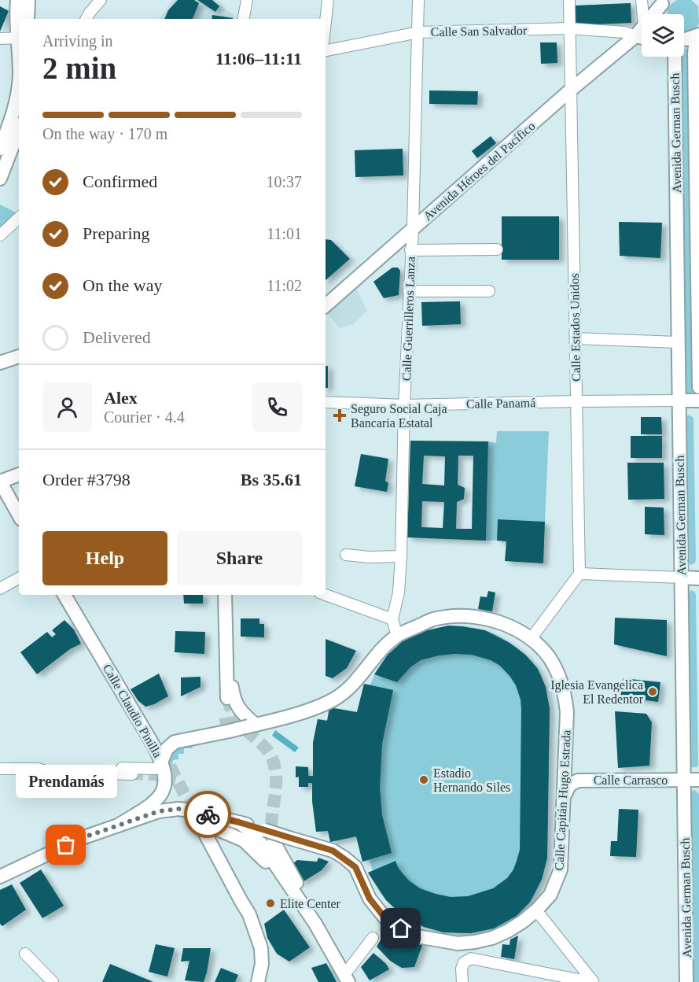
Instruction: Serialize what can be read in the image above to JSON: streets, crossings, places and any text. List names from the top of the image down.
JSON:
{
  "streets": {
    "main road": [
      "Avenida German Busch",
      "Avenida Héroes del Pacífico",
      "Calle Claudio Pinilla",
      "Calle Carrasco",
      "Calle Capitán Hugo Estrada"
    ],
    "street": [
      "Calle San Salvador",
      "Calle Guerrilleros Lanza",
      "Calle Estados Unidos",
      "Calle Panamá"
    ]
  },
  "crossings": [
    ["Calle San Salvador", "Avenida Héroes del Pacífico"],
    ["Calle San Salvador", "Calle Guerrilleros Lanza"],
    ["Calle San Salvador", "Calle Estados Unidos"],
    ["Avenida German Busch", "Calle Panamá"],
    ["Avenida German Busch", "Calle Carrasco"],
    ["Avenida Héroes del Pacífico", "Calle Guerrilleros Lanza"],
    ["Avenida Héroes del Pacífico", "Calle Estados Unidos"],
    ["Calle Guerrilleros Lanza", "Calle Panamá"],
    ["Calle Guerrilleros Lanza", "Calle Capitán Hugo Estrada"],
    ["Calle Estados Unidos", "Calle Panamá"],
    ["Calle Claudio Pinilla", "Calle Capitán Hugo Estrada"],
    ["Calle Carrasco", "Calle Capitán Hugo Estrada"]
  ],
  "places": {
    "health": ["Seguro Social Caja Bancaria Estatal"],
    "other": [
      "Iglesia Evangelica El Redentor",
      "Estadio Hernando Siles",
      "Prendamás",
      "Elite Center"
    ]
  },
  "page": {
    "heading": ["2 min", "Arriving in", "11:06–11:11"],
    "panel": [
      "Alex",
      "Courier · 4.4",
      "Order #3798",
      "Bs 35.61"
    ],
    "bar": "On the way · 170 m",
    "list": [
      ["Confirmed", "10:37"],
      ["Preparing", "11:01"],
      ["On the way", "11:02"],
      "Delivered"
    ],
    "buttons": ["Help", "Share"],
    "bubble": "Prendamás"
  }
}
